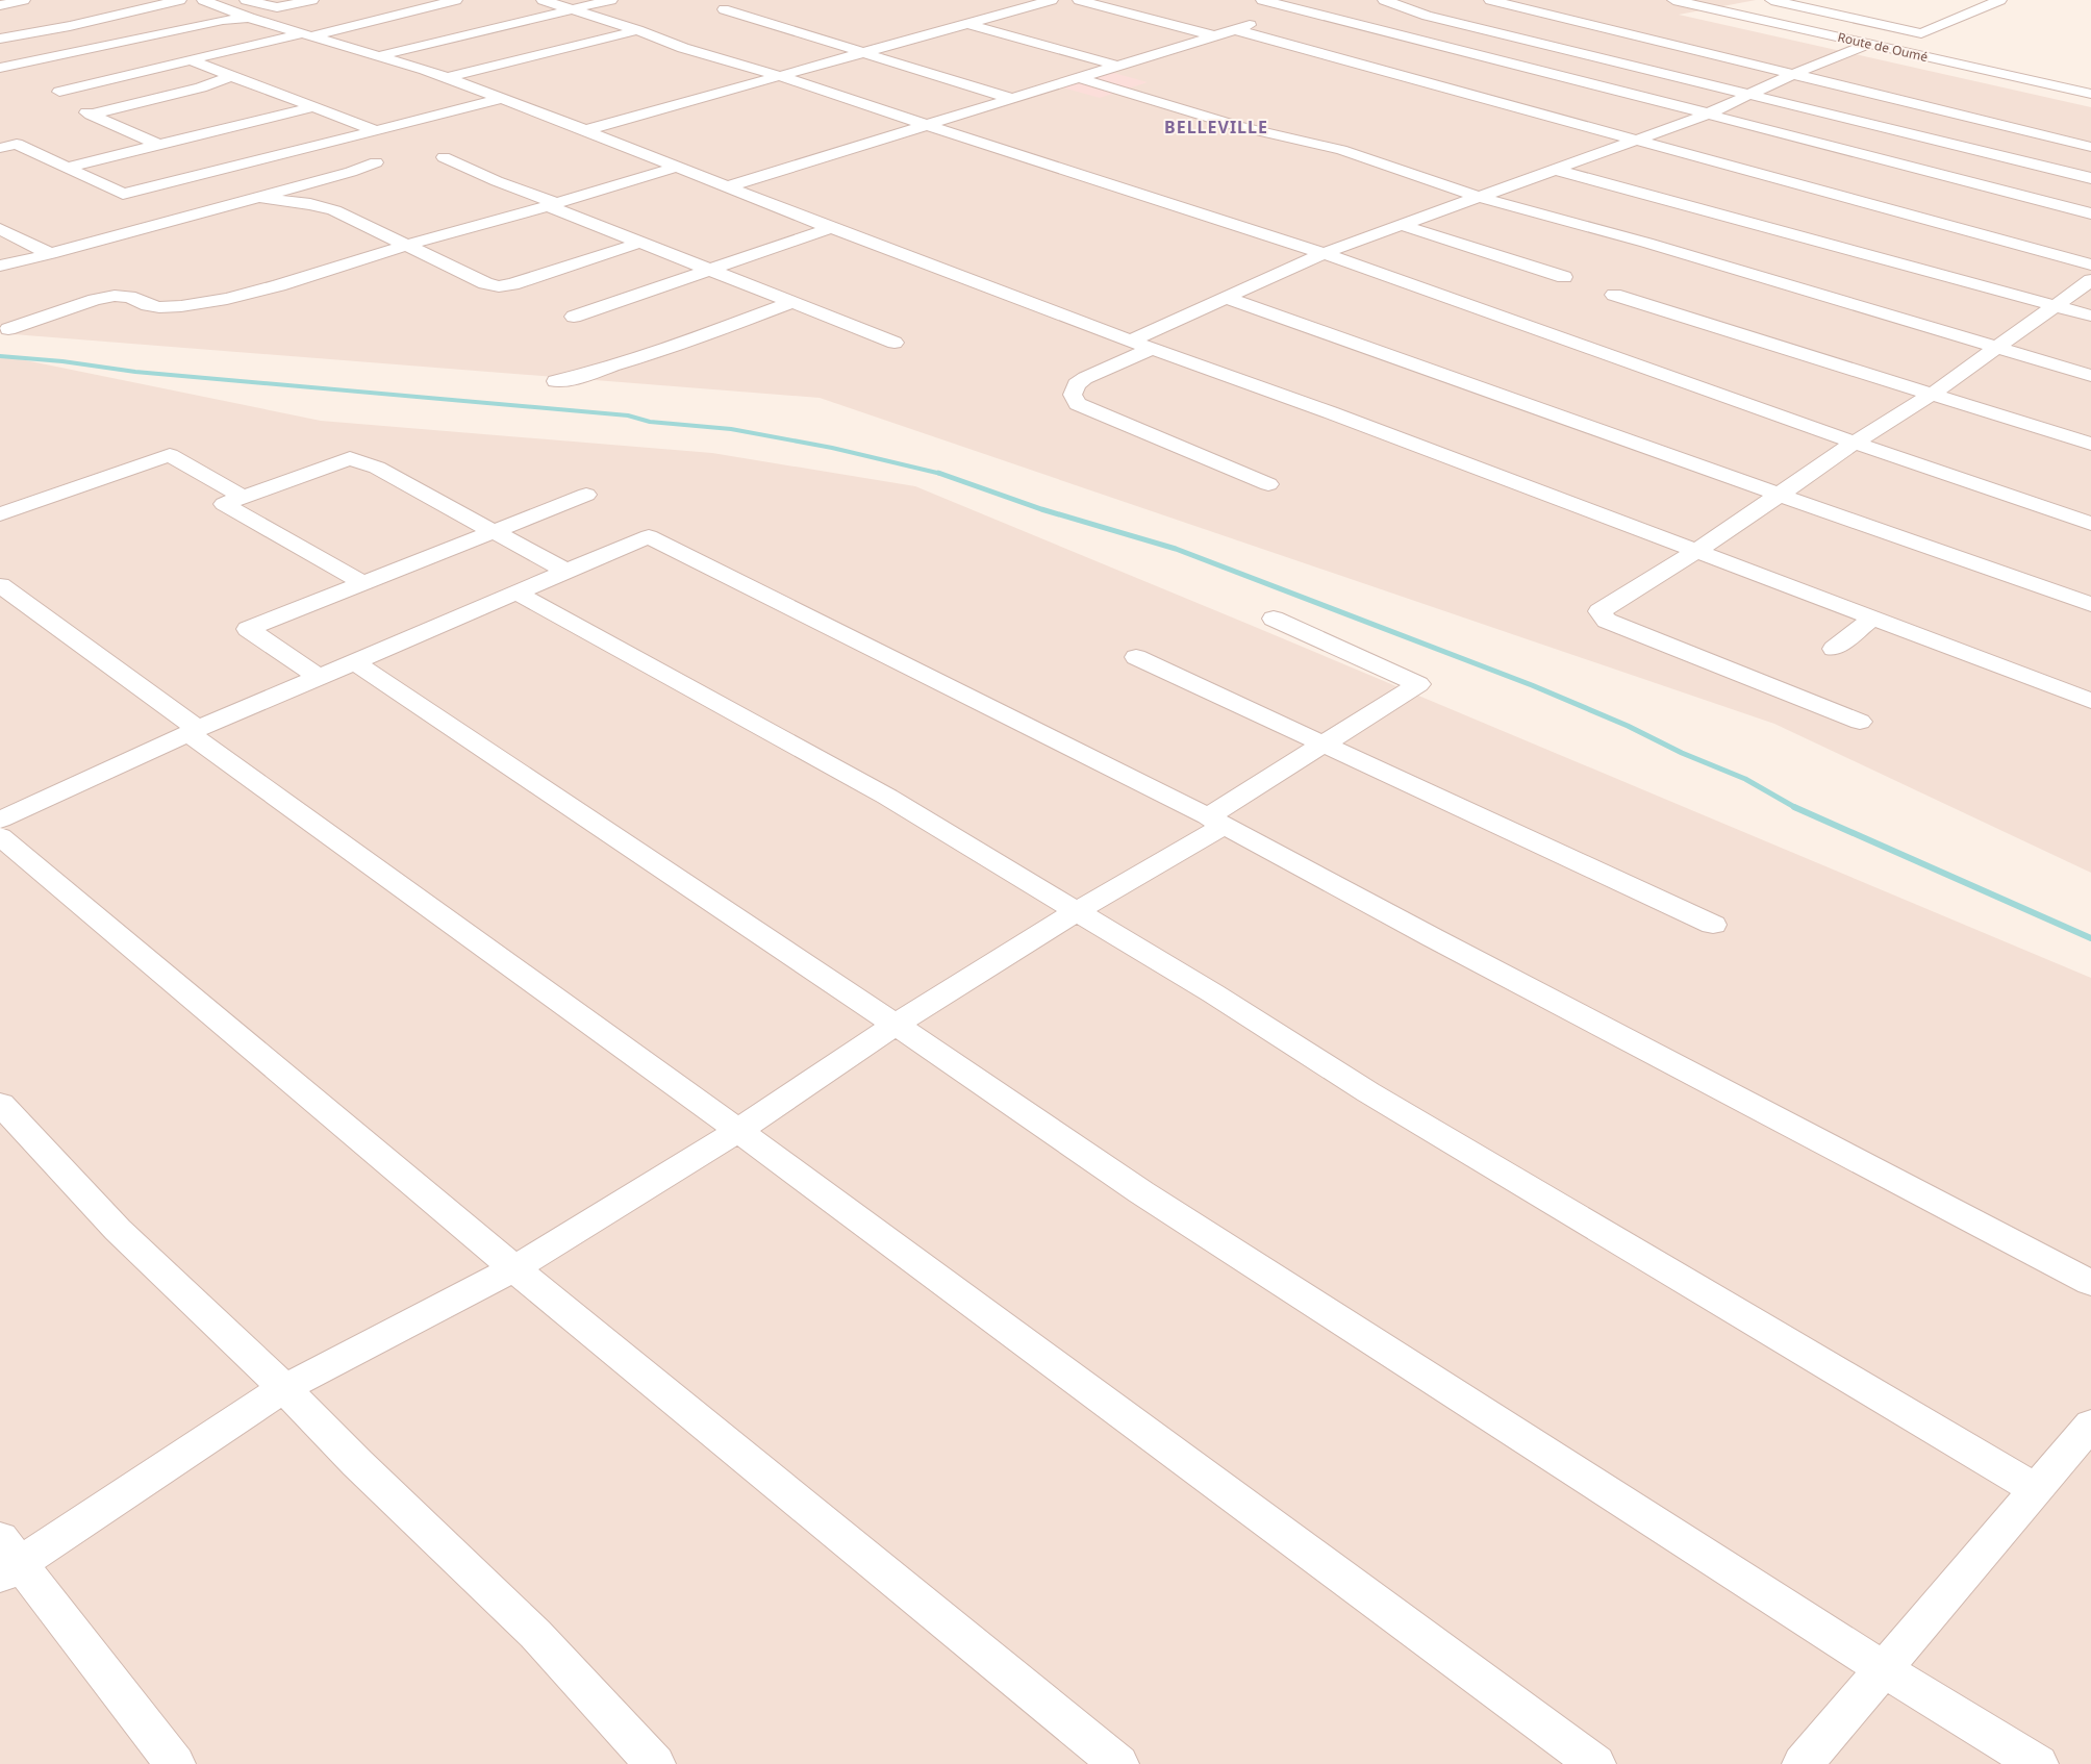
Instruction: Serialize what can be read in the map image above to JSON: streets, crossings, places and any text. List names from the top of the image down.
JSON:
{
  "streets": {
    "street": ["Route de Oumé"]
  },
  "districts": ["BELLEVILLE"]
}
